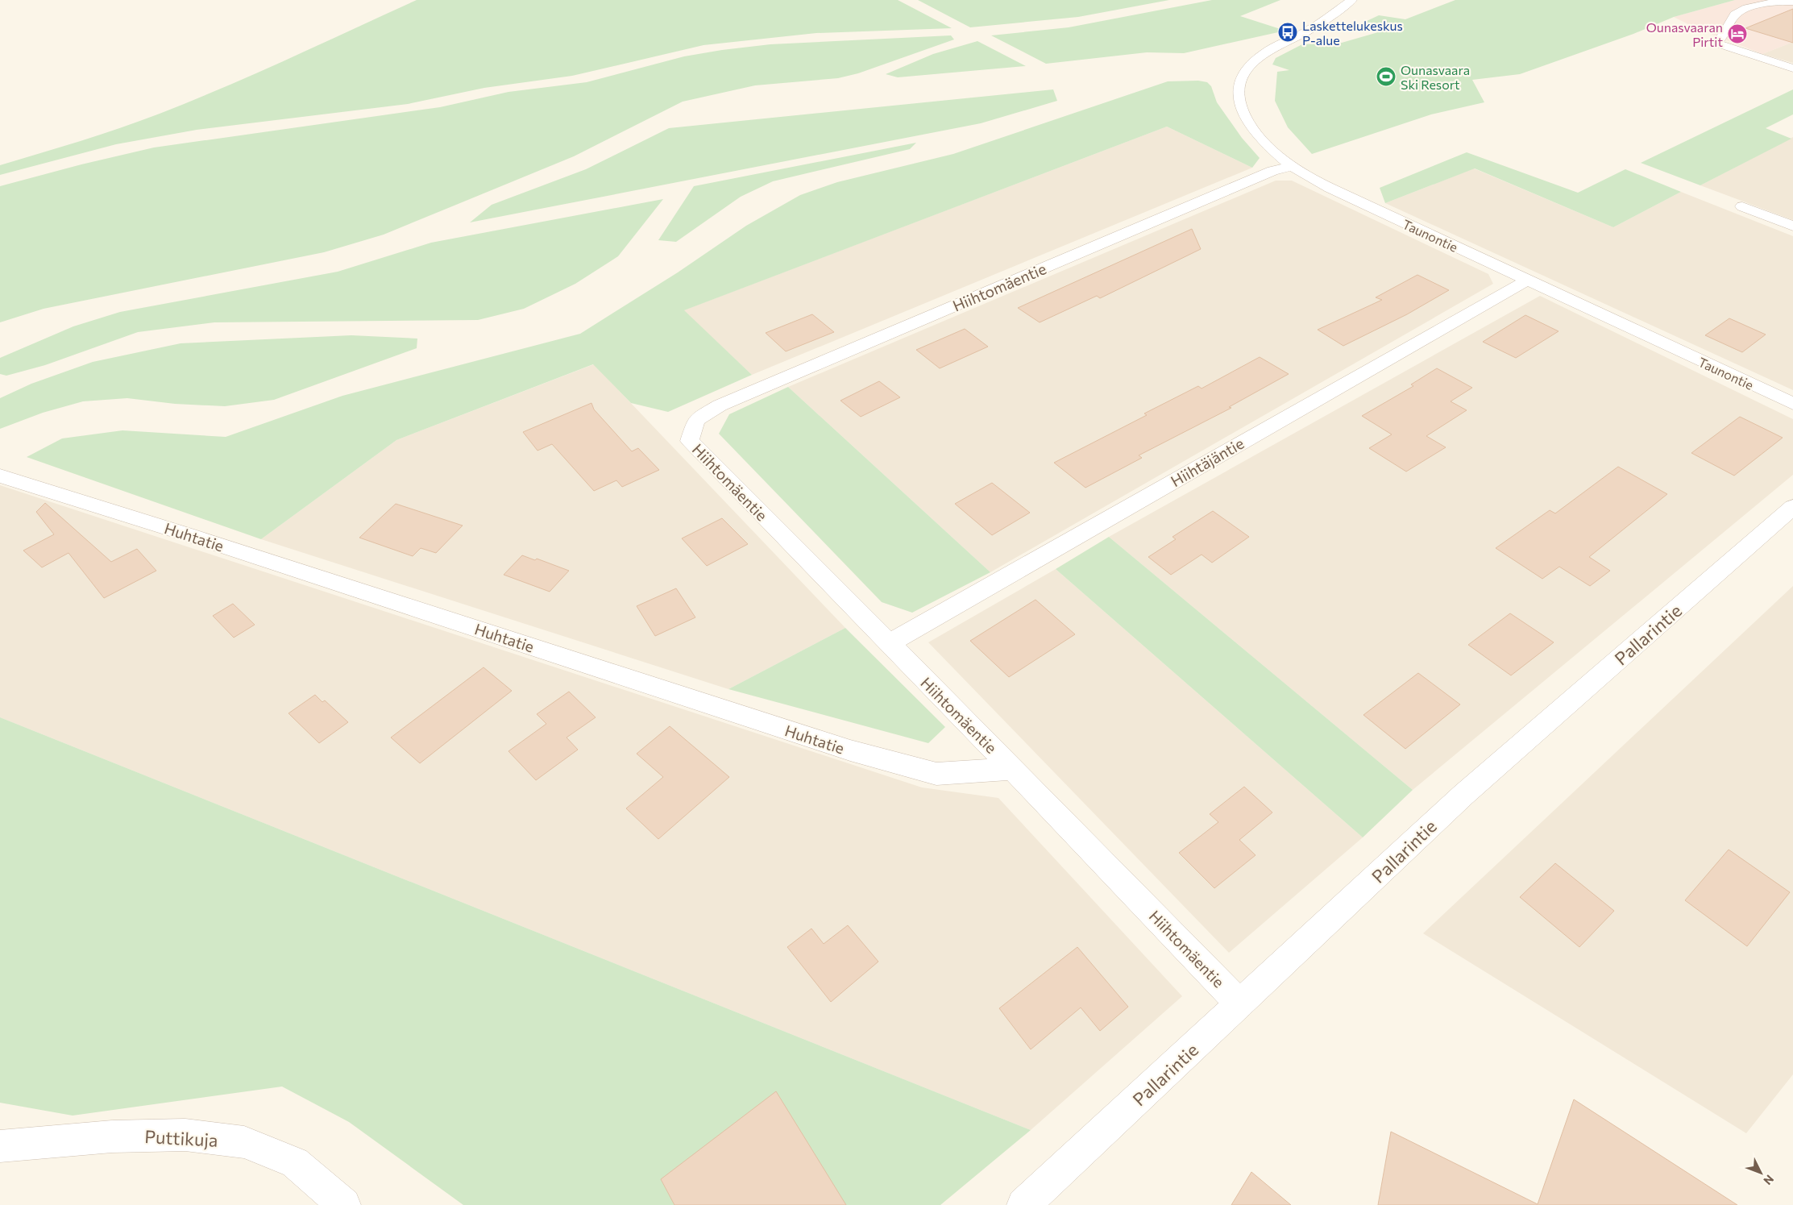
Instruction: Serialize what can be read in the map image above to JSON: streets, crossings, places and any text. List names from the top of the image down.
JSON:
{
  "streets": {
    "street": [
      "Taunontie",
      "Hiihtomäentie",
      "Hiihtäjäntie",
      "Huhtatie",
      "Pallarintie",
      "Puttikuja"
    ]
  },
  "crossings": [
    ["Taunontie", "Hiihtomäentie"],
    ["Taunontie", "Hiihtäjäntie"],
    ["Hiihtomäentie", "Hiihtäjäntie"],
    ["Hiihtomäentie", "Huhtatie"],
    ["Hiihtomäentie", "Pallarintie"]
  ],
  "places": {
    "bus stop": ["Laskettelukeskus P-alue"],
    "hotel": ["Ounasvaaran Pirtit"],
    "sports": ["Ounasvaara Ski Resort"]
  },
  "north": "bottom right"
}
